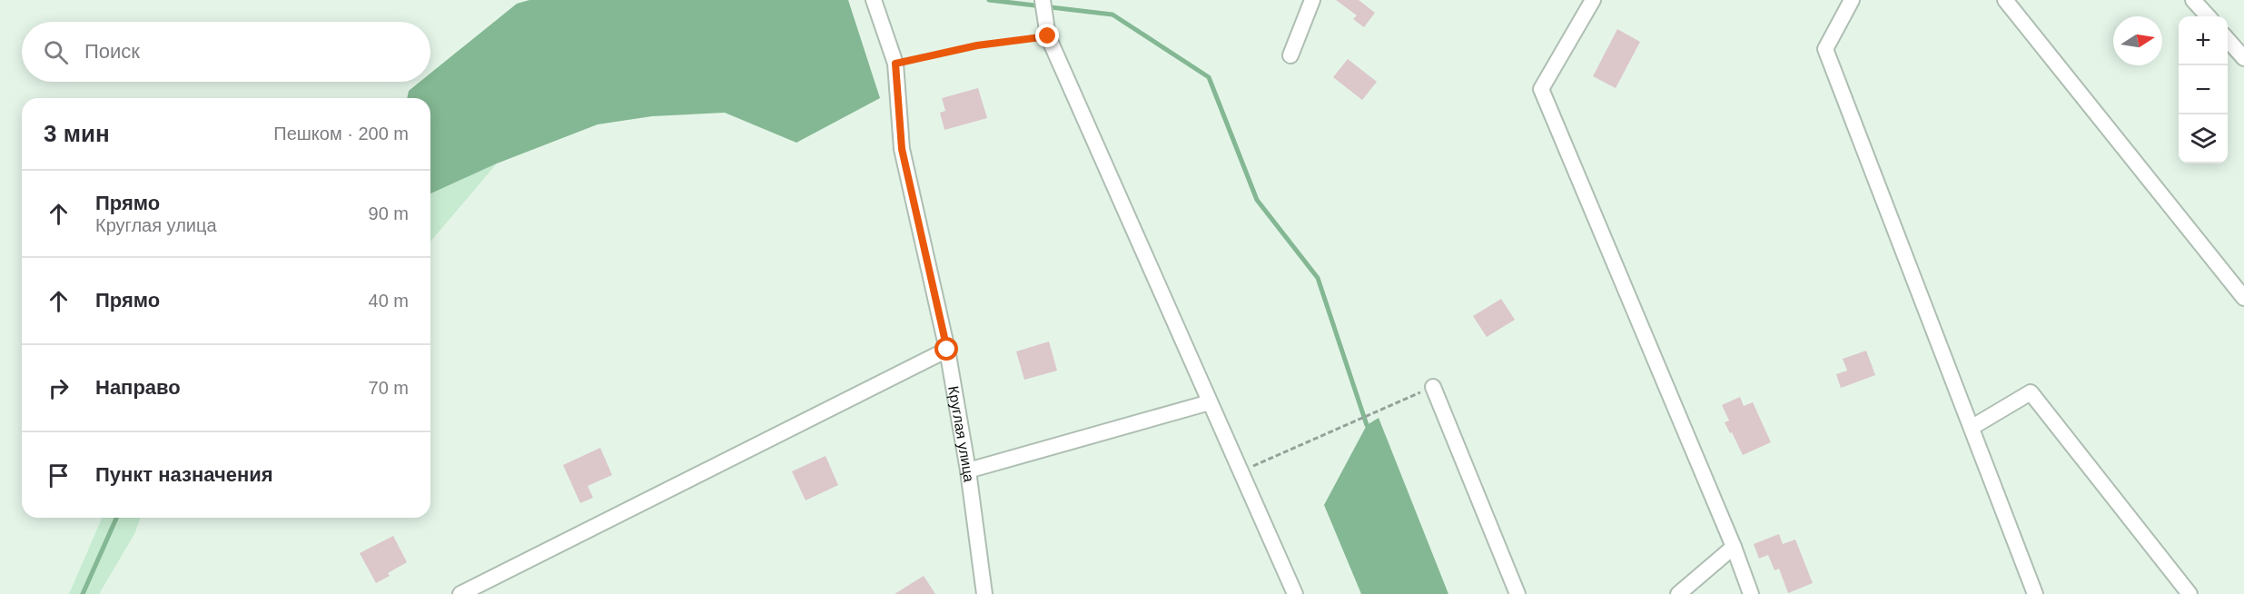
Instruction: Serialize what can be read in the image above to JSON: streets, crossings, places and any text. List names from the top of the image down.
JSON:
{
  "streets": {
    "street": ["Круглая улица"]
  },
  "north": "right",
  "page": {
    "map_buttons": ["+", "−"],
    "search": "Поиск",
    "heading": ["3 мин", "Пешком · 200 m"],
    "list": [
      ["Прямо", "Круглая улица", "90 m"],
      ["Прямо", "40 m"],
      ["Направо", "70 m"],
      "Пункт назначения"
    ]
  }
}
